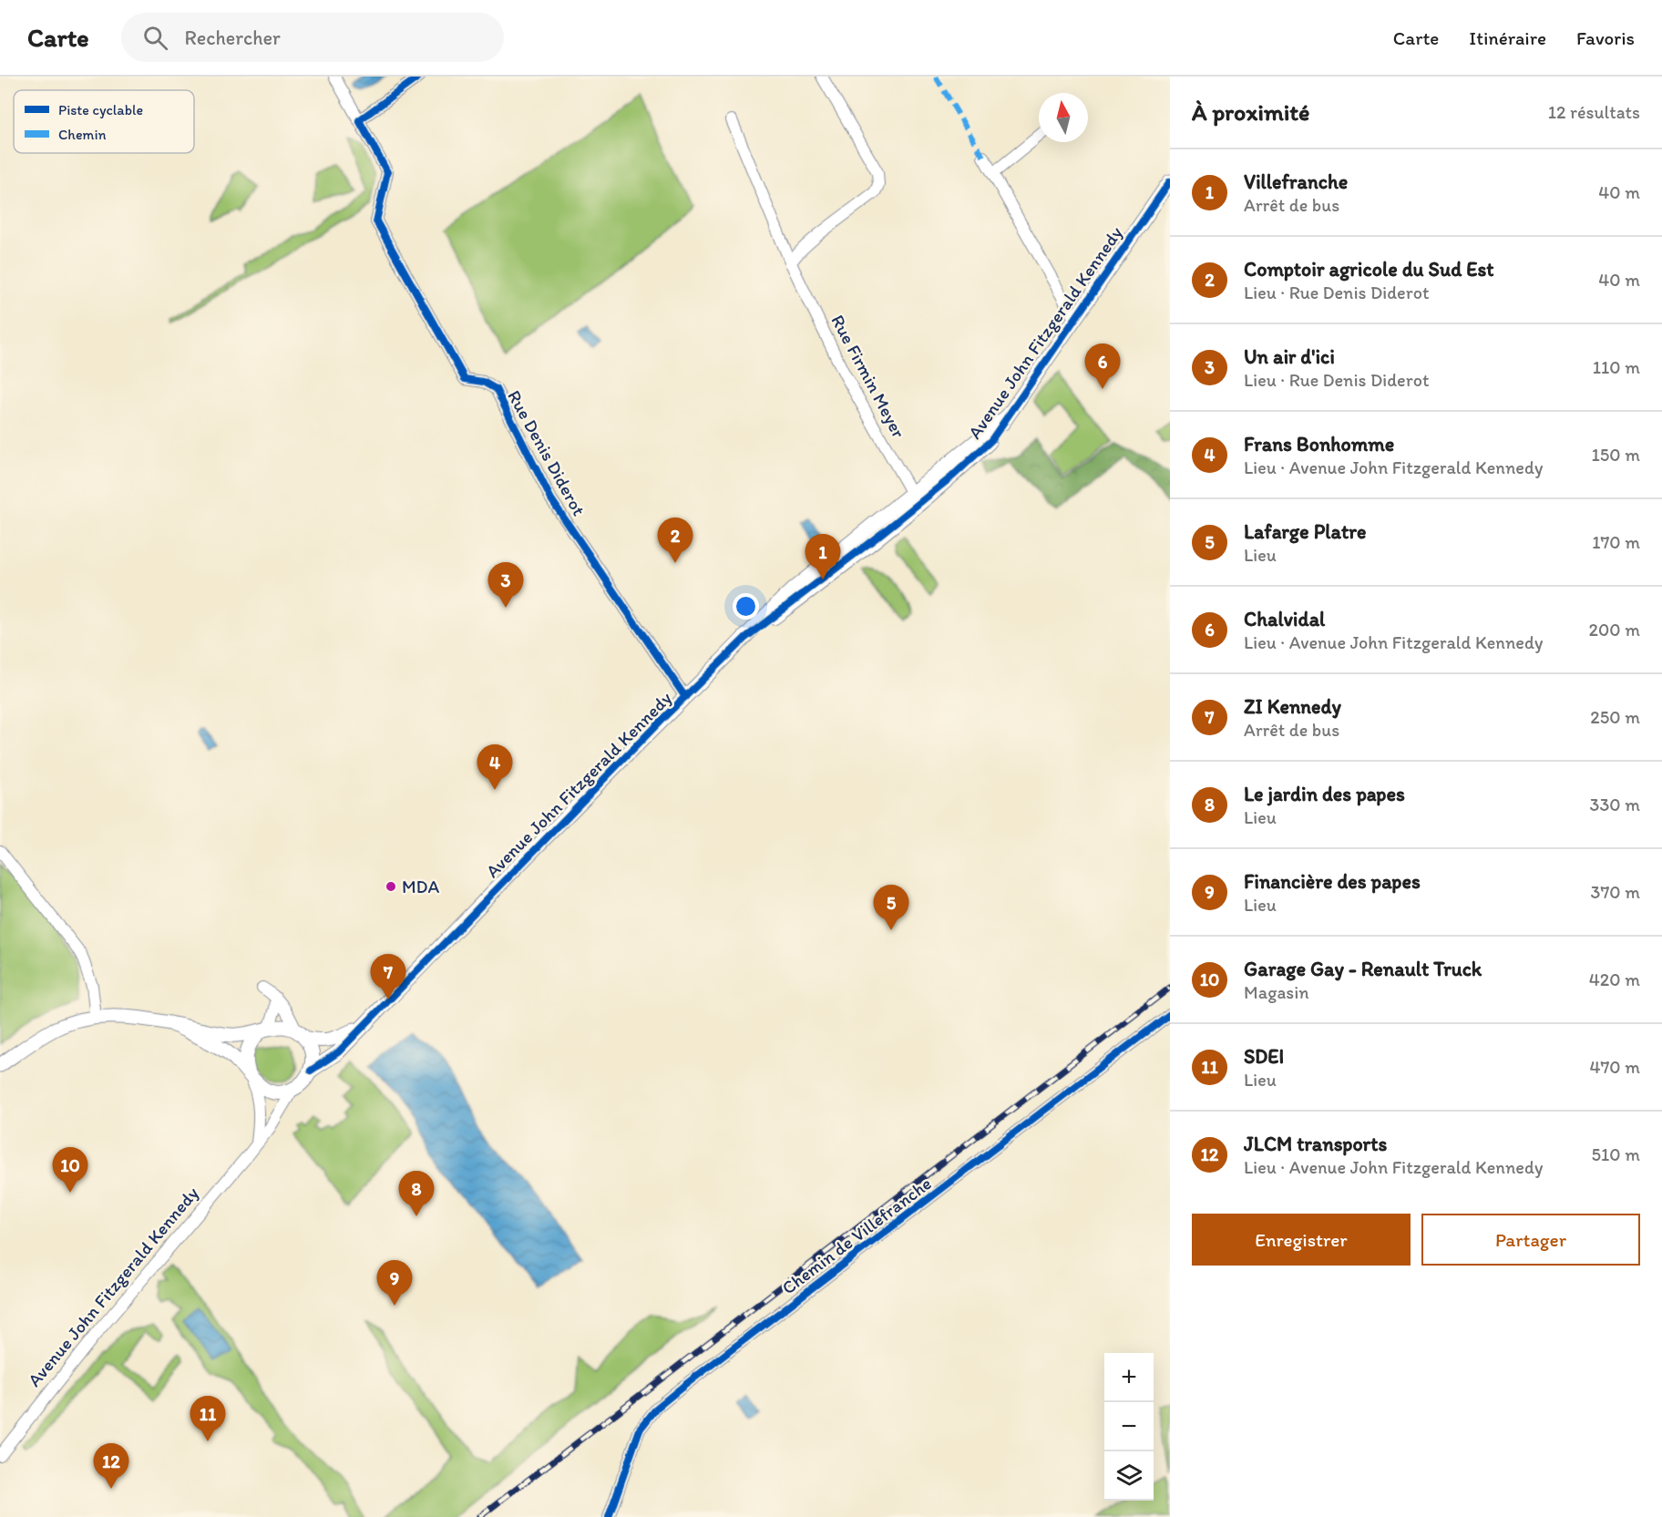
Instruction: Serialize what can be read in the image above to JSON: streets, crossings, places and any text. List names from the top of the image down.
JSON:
{
  "streets": {
    "street": [
      "Avenue John Fitzgerald Kennedy",
      "Rue Firmin Meyer",
      "Rue Denis Diderot",
      "Chemin de Villefranche"
    ]
  },
  "crossings": [
    ["Avenue John Fitzgerald Kennedy", "Rue Firmin Meyer"],
    ["Avenue John Fitzgerald Kennedy", "Rue Denis Diderot"]
  ],
  "places": ["MDA"],
  "legend": ["Piste cyclable", "Chemin"],
  "north": "top",
  "page": {
    "header": "Carte",
    "search": "Rechercher",
    "nav": ["Carte", "Itinéraire", "Favoris"],
    "heading": ["À proximité", "12 résultats"],
    "list": [
      {
        "mark": "1",
        "name": "Villefranche",
        "note": "Arrêt de bus",
        "value": "40 m"
      },
      {
        "mark": "2",
        "name": "Comptoir agricole du Sud Est",
        "note": "Lieu · Rue Denis Diderot",
        "value": "40 m"
      },
      {
        "mark": "3",
        "name": "Un air d'ici",
        "note": "Lieu · Rue Denis Diderot",
        "value": "110 m"
      },
      {
        "mark": "4",
        "name": "Frans Bonhomme",
        "note": "Lieu · Avenue John Fitzgerald Kennedy",
        "value": "150 m"
      },
      {
        "mark": "5",
        "name": "Lafarge Platre",
        "note": "Lieu",
        "value": "170 m"
      },
      {
        "mark": "6",
        "name": "Chalvidal",
        "note": "Lieu · Avenue John Fitzgerald Kennedy",
        "value": "200 m"
      },
      {
        "mark": "7",
        "name": "ZI Kennedy",
        "note": "Arrêt de bus",
        "value": "250 m"
      },
      {
        "mark": "8",
        "name": "Le jardin des papes",
        "note": "Lieu",
        "value": "330 m"
      },
      {
        "mark": "9",
        "name": "Financière des papes",
        "note": "Lieu",
        "value": "370 m"
      },
      {
        "mark": "10",
        "name": "Garage Gay - Renault Truck",
        "note": "Magasin",
        "value": "420 m"
      },
      {
        "mark": "11",
        "name": "SDEI",
        "note": "Lieu",
        "value": "470 m"
      },
      {
        "mark": "12",
        "name": "JLCM transports",
        "note": "Lieu · Avenue John Fitzgerald Kennedy",
        "value": "510 m"
      }
    ],
    "pins": [
      "6",
      "2",
      "1",
      "3",
      "4",
      "5",
      "7",
      "10",
      "8",
      "9",
      "11",
      "12"
    ],
    "buttons": ["Enregistrer", "Partager"],
    "map_buttons": ["+", "−"]
  }
}
